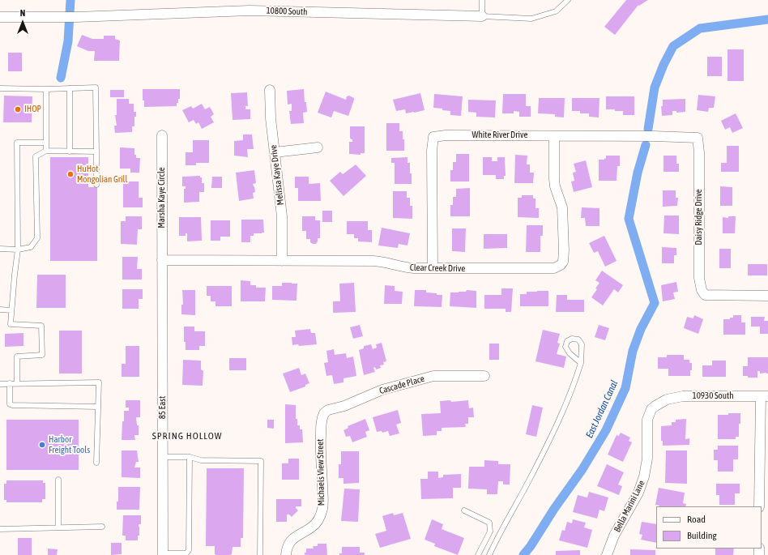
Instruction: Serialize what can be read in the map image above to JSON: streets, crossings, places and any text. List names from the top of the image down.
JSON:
{
  "streets": {
    "street": [
      "10800 South",
      "White River Drive",
      "Melissa Kaye Drive",
      "Marsha Kaye Circle",
      "Daisy Ridge Drive",
      "Clear Creek Drive",
      "Cascade Place",
      "10930 South",
      "85 East",
      "Michaels View Street",
      "Bella Marini Lane"
    ]
  },
  "crossings": [
    ["White River Drive", "Daisy Ridge Drive"],
    ["White River Drive", "Clear Creek Drive"],
    ["Melissa Kaye Drive", "Clear Creek Drive"],
    ["Marsha Kaye Circle", "Clear Creek Drive"],
    ["Marsha Kaye Circle", "85 East"],
    ["Clear Creek Drive", "85 East"],
    ["Cascade Place", "Michaels View Street"],
    ["10930 South", "Bella Marini Lane"]
  ],
  "districts": ["SPRING HOLLOW"],
  "water": ["East Jordan Canal"],
  "places": ["IHOP", "HuHot Mongolian Grill", "Harbor Freight Tools"],
  "legend": ["Road", "Building"],
  "north": "top"
}
